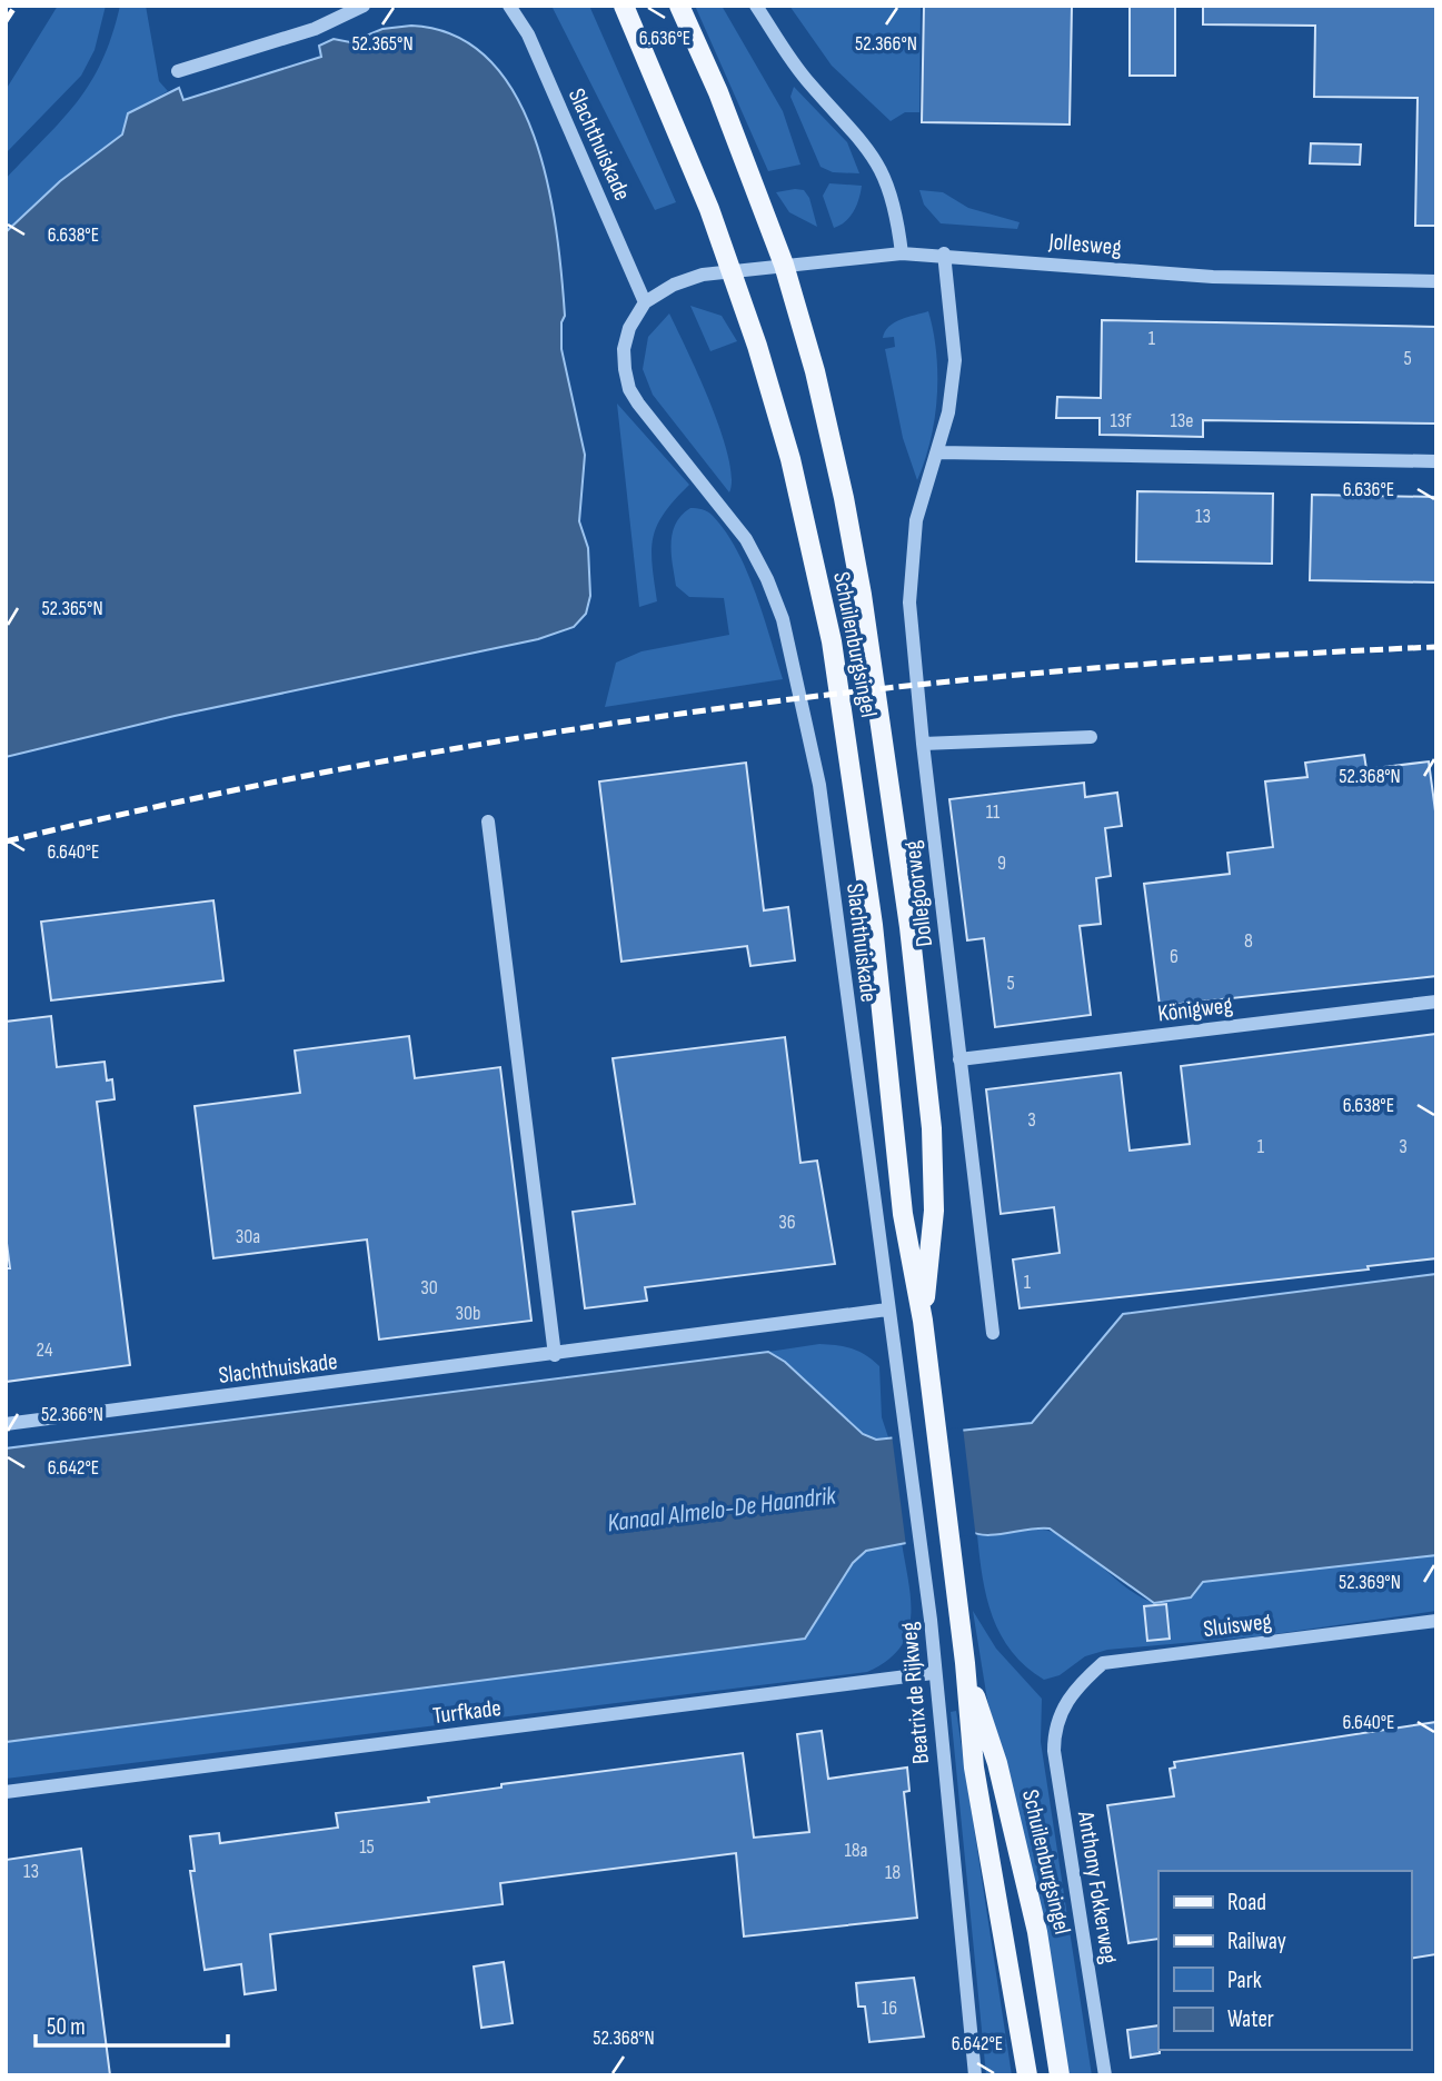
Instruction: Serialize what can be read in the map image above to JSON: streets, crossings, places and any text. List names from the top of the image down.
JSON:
{
  "streets": {
    "main road": ["Schuilenburgsingel"],
    "street": [
      "Slachthuiskade",
      "Jollesweg",
      "Dollegoorweg",
      "Königweg",
      "Sluisweg",
      "Beatrix de Rijkweg",
      "Turfkade",
      "Anthony Fokkerweg"
    ]
  },
  "crossings": [
    ["Slachthuiskade", "Beatrix de Rijkweg"],
    ["Jollesweg", "Schuilenburgsingel"],
    ["Jollesweg", "Dollegoorweg"],
    ["Dollegoorweg", "Königweg"],
    ["Sluisweg", "Anthony Fokkerweg"],
    ["Beatrix de Rijkweg", "Turfkade"]
  ],
  "water": ["Kanaal Almelo-De Haandrik"],
  "house_numbers": [
    "1",
    "5",
    "13f",
    "13e",
    "13",
    "11",
    "9",
    "8",
    "6",
    "5",
    "3",
    "1",
    "3",
    "36",
    "30a",
    "1",
    "30",
    "30b",
    "24",
    "15",
    "18a",
    "13",
    "18",
    "16"
  ],
  "legend": [
    "Road",
    "Railway",
    "Park",
    "Water"
  ],
  "scale_bar": "50 m",
  "coordinates": [
    "6.636°E",
    "52.365°N",
    "52.366°N",
    "6.638°E",
    "52.368°N",
    "6.640°E",
    "6.642°E",
    "52.369°N"
  ]
}
